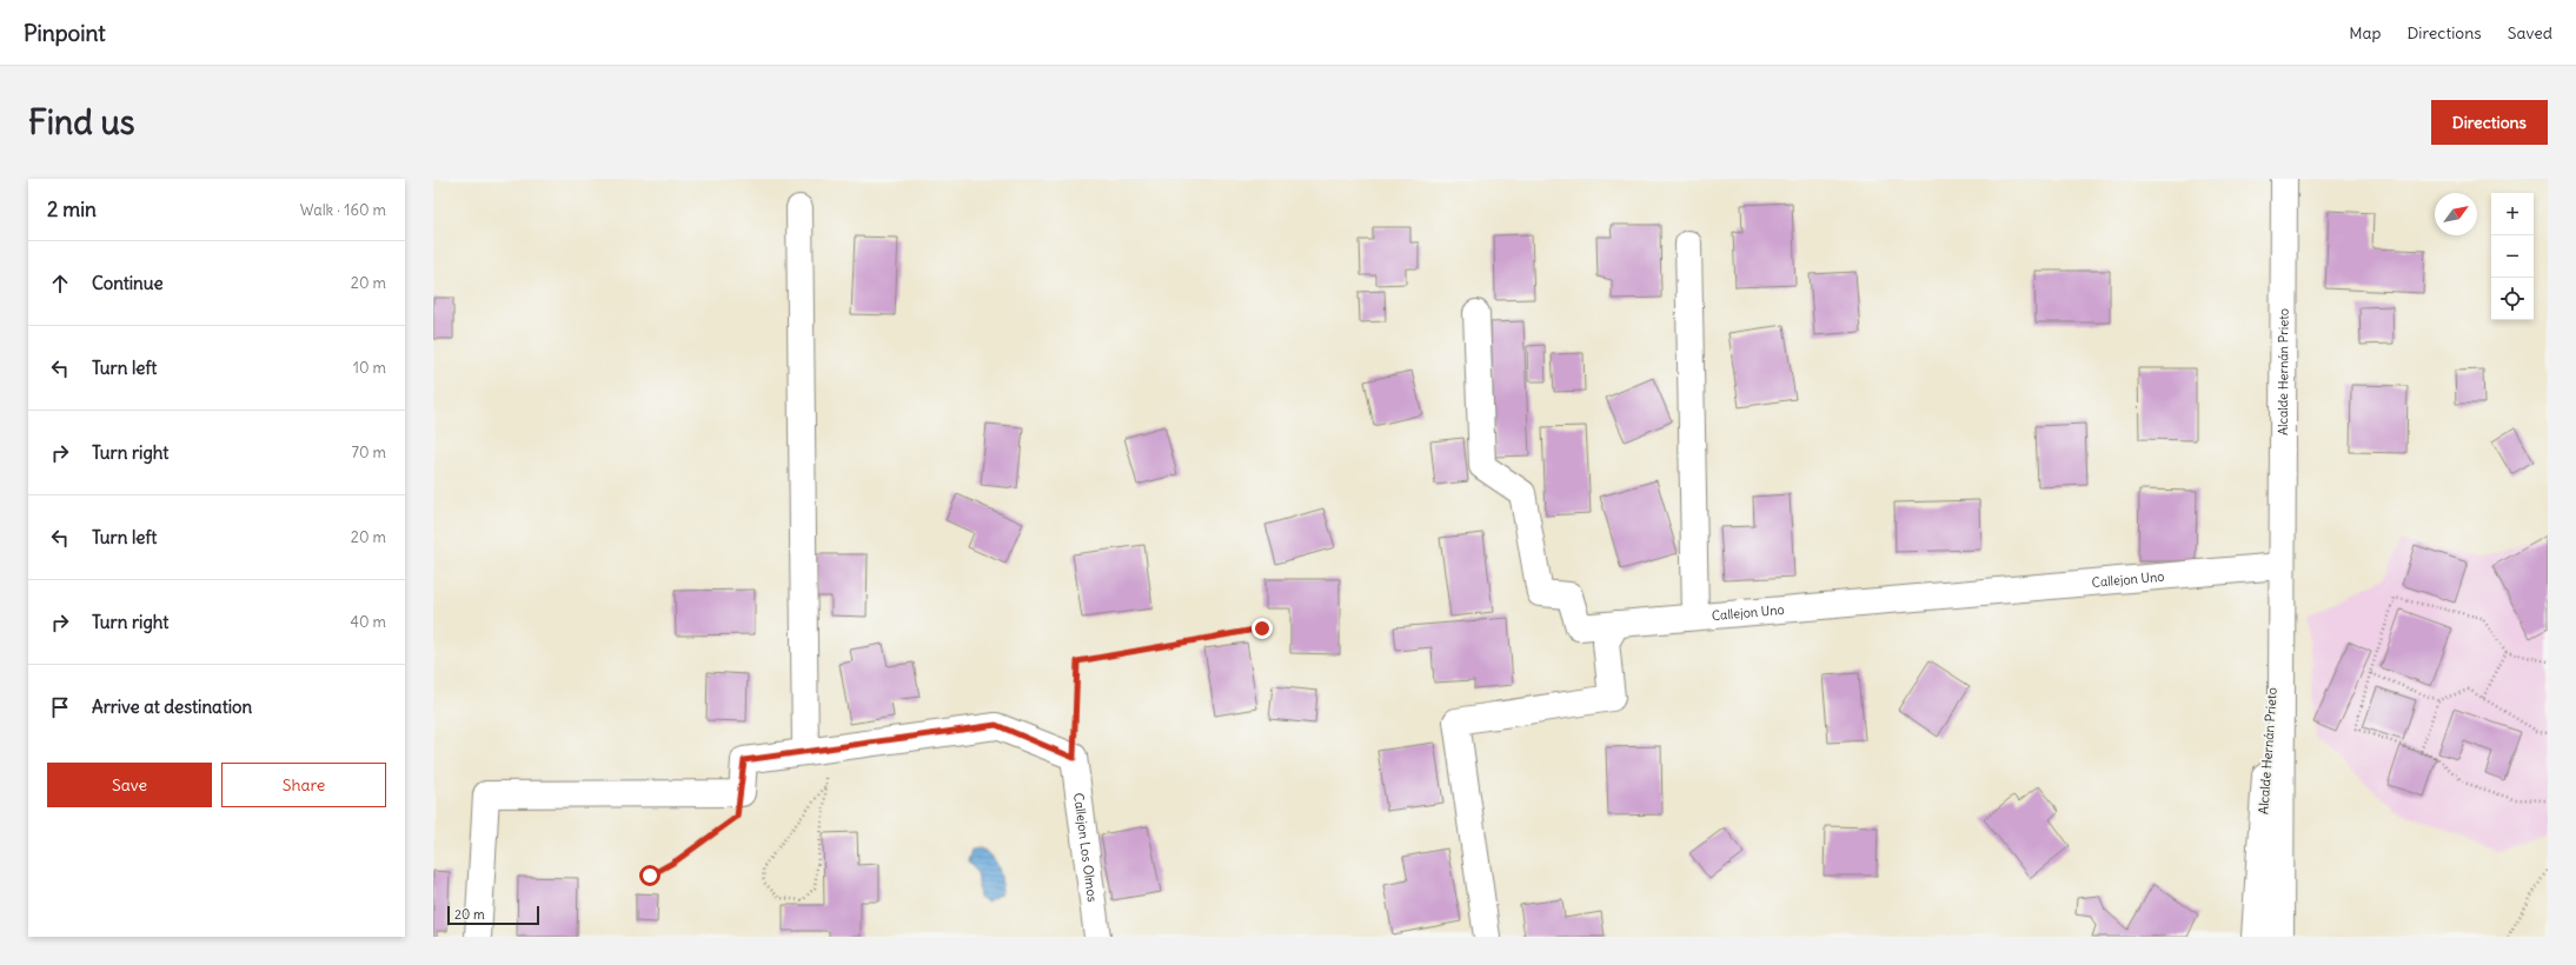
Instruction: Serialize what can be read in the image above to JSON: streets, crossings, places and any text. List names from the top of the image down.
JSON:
{
  "streets": {
    "street": ["Alcalde Hernán Prieto", "Callejon Uno", "Callejon Los Olmos"]
  },
  "crossings": [
    ["Alcalde Hernán Prieto", "Callejon Uno"]
  ],
  "scale_bar": "20 m",
  "north": "top right",
  "page": {
    "header": "Pinpoint",
    "nav": ["Map", "Directions", "Saved"],
    "buttons": [
      "Directions",
      ["Save", "Share"]
    ],
    "title": "Find us",
    "heading": ["2 min", "Walk · 160 m"],
    "map_buttons": ["+", "−"],
    "list": [
      ["Continue", "20 m"],
      ["Turn left", "10 m"],
      ["Turn right", "70 m"],
      ["Turn left", "20 m"],
      ["Turn right", "40 m"],
      "Arrive at destination"
    ],
    "scale": "20 m"
  }
}
